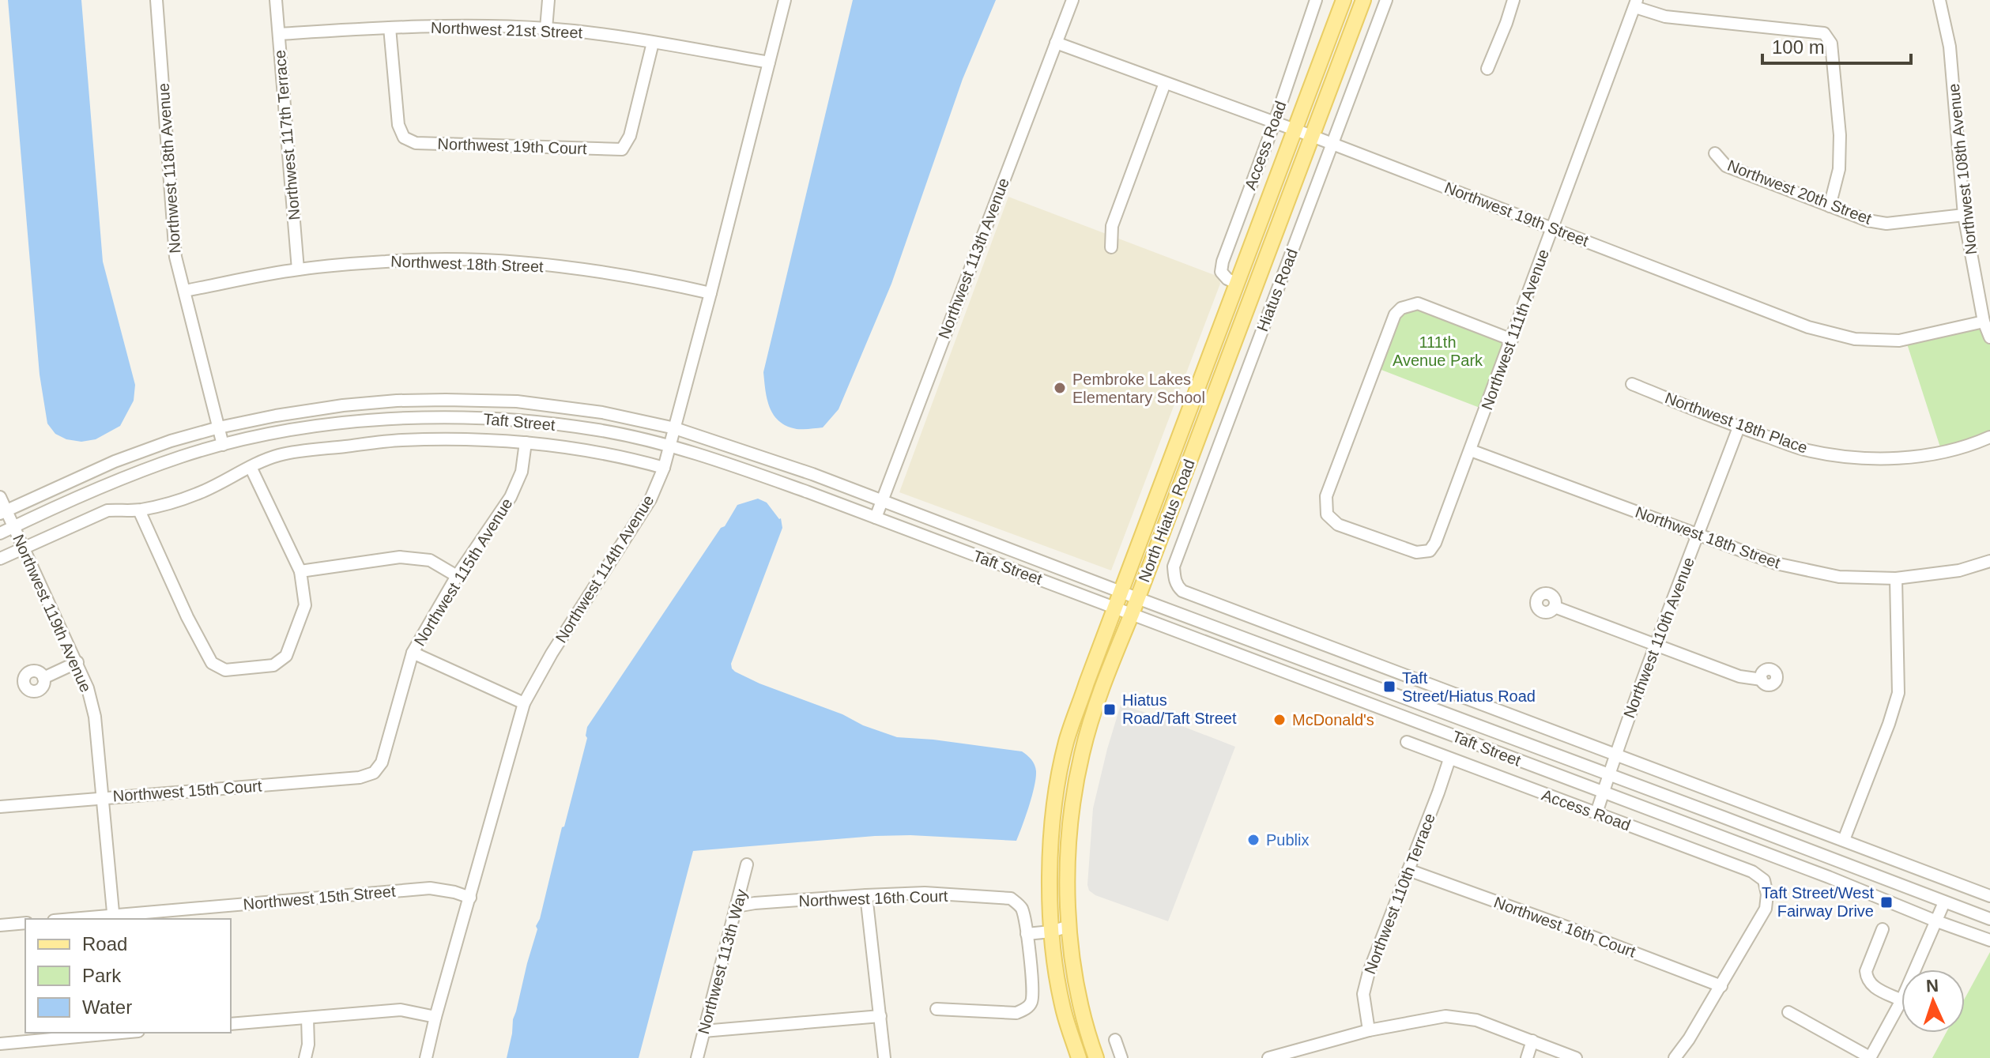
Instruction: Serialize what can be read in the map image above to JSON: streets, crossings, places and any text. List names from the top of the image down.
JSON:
{
  "streets": {
    "main road": ["North Hiatus Road"],
    "street": [
      "Northwest 21st Street",
      "Northwest 117th Terrace",
      "Access Road",
      "Northwest 19th Court",
      "Northwest 118th Avenue",
      "Northwest 108th Avenue",
      "Northwest 20th Street",
      "Northwest 19th Street",
      "Northwest 113th Avenue",
      "Northwest 18th Street",
      "Hiatus Road",
      "Northwest 111th Avenue",
      "Taft Street",
      "Northwest 18th Place",
      "Northwest 114th Avenue",
      "Northwest 115th Avenue",
      "Northwest 119th Avenue",
      "Northwest 110th Avenue",
      "Northwest 15th Court",
      "Northwest 110th Terrace",
      "Northwest 15th Street",
      "Northwest 16th Court",
      "Northwest 113th Way"
    ]
  },
  "crossings": [
    ["Northwest 21st Street", "Northwest 117th Terrace"],
    ["Northwest 21st Street", "Northwest 19th Court"],
    ["Northwest 21st Street", "Northwest 114th Avenue"],
    ["Northwest 117th Terrace", "Northwest 18th Street"],
    ["Access Road", "Northwest 19th Street"],
    ["Access Road", "North Hiatus Road"],
    ["Access Road", "Northwest 110th Avenue"],
    ["Access Road", "Northwest 110th Terrace"],
    ["Access Road", "Northwest 16th Court"],
    ["Northwest 118th Avenue", "Northwest 18th Street"],
    ["Northwest 118th Avenue", "Taft Street"],
    ["Northwest 108th Avenue", "Northwest 20th Street"],
    ["Northwest 108th Avenue", "Northwest 19th Street"],
    ["Northwest 19th Street", "Northwest 113th Avenue"],
    ["Northwest 19th Street", "Hiatus Road"],
    ["Northwest 19th Street", "Northwest 111th Avenue"],
    ["Northwest 19th Street", "North Hiatus Road"],
    ["Northwest 113th Avenue", "Taft Street"],
    ["Northwest 18th Street", "Northwest 111th Avenue"],
    ["Northwest 18th Street", "Northwest 114th Avenue"],
    ["Northwest 18th Street", "Northwest 110th Avenue"],
    ["Hiatus Road", "Northwest 110th Avenue"],
    ["Taft Street", "North Hiatus Road"],
    ["Taft Street", "Northwest 114th Avenue"],
    ["Taft Street", "Northwest 119th Avenue"],
    ["Taft Street", "Northwest 110th Avenue"],
    ["Northwest 18th Place", "Northwest 110th Avenue"],
    ["Northwest 114th Avenue", "Northwest 15th Street"],
    ["Northwest 115th Avenue", "Northwest 15th Court"],
    ["Northwest 119th Avenue", "Northwest 15th Court"],
    ["Northwest 119th Avenue", "Northwest 15th Street"],
    ["Northwest 110th Terrace", "Northwest 16th Court"],
    ["Northwest 16th Court", "Northwest 113th Way"]
  ],
  "parks": ["111th Avenue Park"],
  "places": {
    "other": ["Pembroke Lakes Elementary School", "McDonald's", "Publix"],
    "transit": ["Taft Street/Hiatus Road", "Hiatus Road/Taft Street", "Taft Street/West Fairway Drive"]
  },
  "legend": ["Road", "Park", "Water"],
  "scale_bar": "100 m",
  "north": "top"
}
